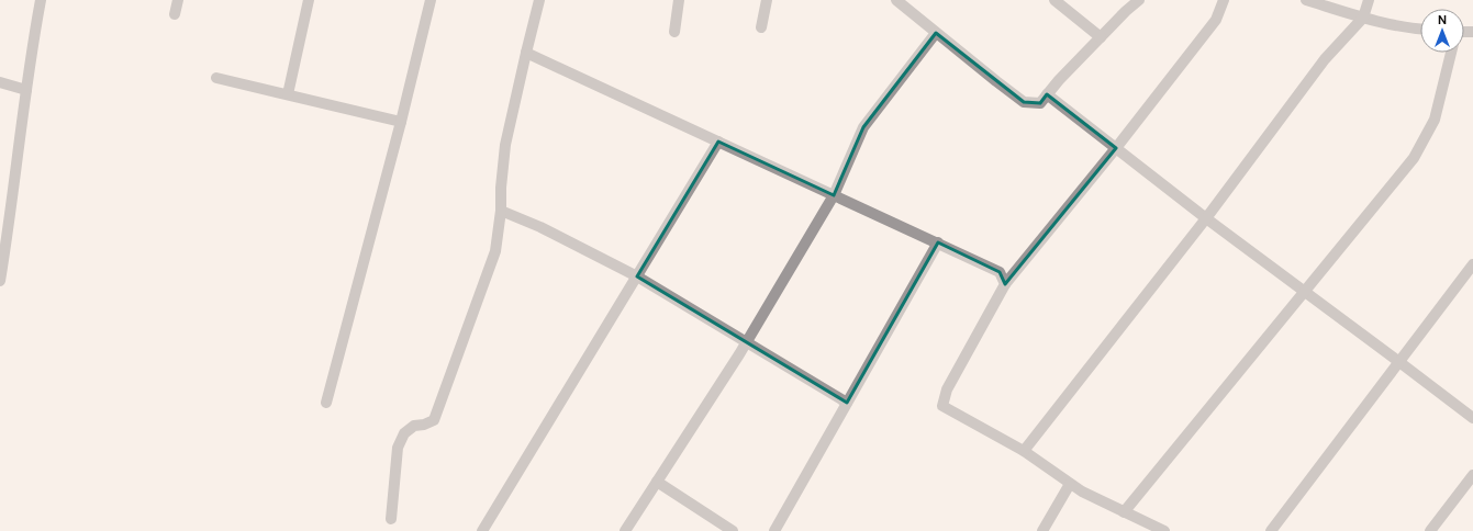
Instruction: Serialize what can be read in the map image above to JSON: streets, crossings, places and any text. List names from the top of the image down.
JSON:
{
  "north": "top"
}
